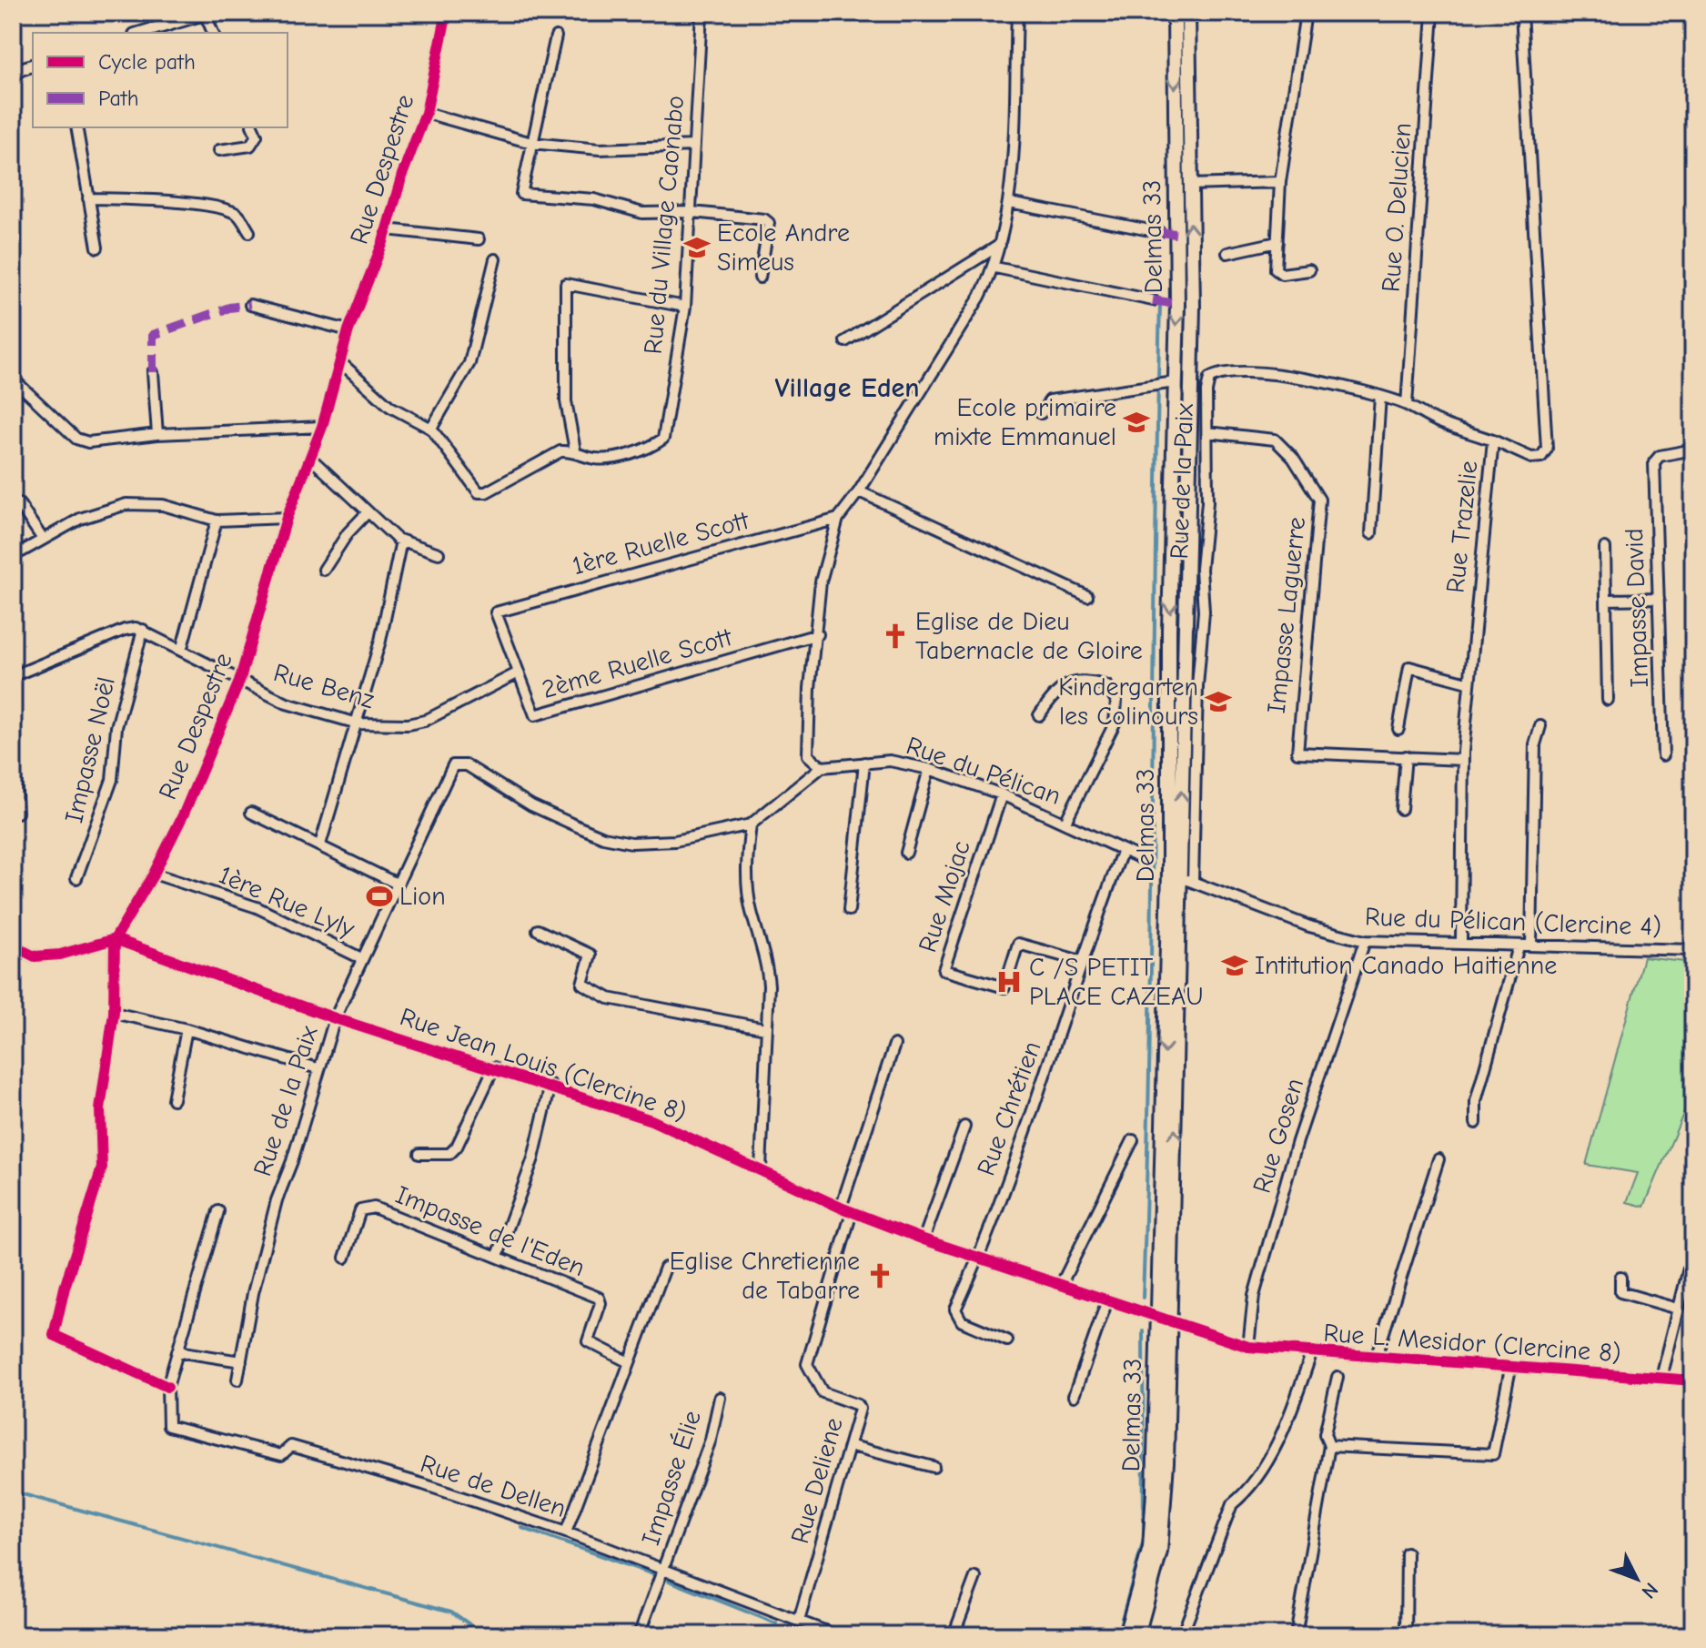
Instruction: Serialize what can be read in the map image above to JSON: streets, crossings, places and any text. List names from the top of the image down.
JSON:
{
  "streets": {
    "main road": ["Delmas 33"],
    "street": [
      "Rue Despestre",
      "Rue O. Delucien",
      "Rue du Village Caonabo",
      "Rue de la Paix",
      "Rue Trazelie",
      "1ère Ruelle Scott",
      "Impasse David",
      "Impasse Laguerre",
      "2ème Ruelle Scott",
      "Rue Benz",
      "Impasse Noël",
      "Rue du Pélican",
      "Rue Mojac",
      "1ère Rue Lyly",
      "Rue du Pélican (Clercine 4)",
      "Rue Jean Louis (Clercine 8)",
      "Rue Chrétien",
      "Rue Gosen",
      "Impasse de l'Eden",
      "Rue L. Mesidor (Clercine 8)",
      "Impasse Élie",
      "Rue Deliene",
      "Rue de Dellen"
    ]
  },
  "crossings": [
    ["Rue Despestre", "Rue Benz"],
    ["Rue Despestre", "1ère Rue Lyly"],
    ["Rue Despestre", "Rue Jean Louis (Clercine 8)"],
    ["Rue O. Delucien", "Rue de la Paix"],
    ["Delmas 33", "Rue de la Paix"],
    ["Delmas 33", "Rue du Pélican (Clercine 4)"],
    ["Delmas 33", "Rue Jean Louis (Clercine 8)"],
    ["Delmas 33", "Rue L. Mesidor (Clercine 8)"],
    ["Rue de la Paix", "Rue Trazelie"],
    ["Rue de la Paix", "Impasse Laguerre"],
    ["Rue de la Paix", "1ère Rue Lyly"],
    ["Rue de la Paix", "Rue du Pélican (Clercine 4)"],
    ["Rue de la Paix", "Rue Jean Louis (Clercine 8)"],
    ["Rue Trazelie", "Rue du Pélican (Clercine 4)"],
    ["1ère Ruelle Scott", "2ème Ruelle Scott"],
    ["2ème Ruelle Scott", "Rue Benz"],
    ["Rue Benz", "Impasse Noël"],
    ["Rue du Pélican", "Rue Mojac"],
    ["Rue du Pélican", "Rue Chrétien"],
    ["Rue Mojac", "Rue Chrétien"],
    ["Rue du Pélican (Clercine 4)", "Rue Gosen"],
    ["Rue Jean Louis (Clercine 8)", "Rue Chrétien"],
    ["Rue Jean Louis (Clercine 8)", "Rue L. Mesidor (Clercine 8)"],
    ["Rue Jean Louis (Clercine 8)", "Rue Deliene"],
    ["Rue Gosen", "Rue L. Mesidor (Clercine 8)"],
    ["Impasse Élie", "Rue de Dellen"],
    ["Rue Deliene", "Rue de Dellen"]
  ],
  "districts": ["Village Eden"],
  "places": {
    "school or university": [
      "Ecole Andre Simeus",
      "Ecole primaire mixte Emmanuel",
      "Kindergarten les Colinours",
      "Intitution Canado Haitienne"
    ],
    "church": ["Eglise de Dieu Tabernacle de Gloire", "Eglise Chretienne de Tabarre"],
    "sports": ["Lion"],
    "hospital": ["C /S PETIT PLACE CAZEAU"]
  },
  "legend": ["Cycle path", "Path"],
  "north": "bottom right"
}
